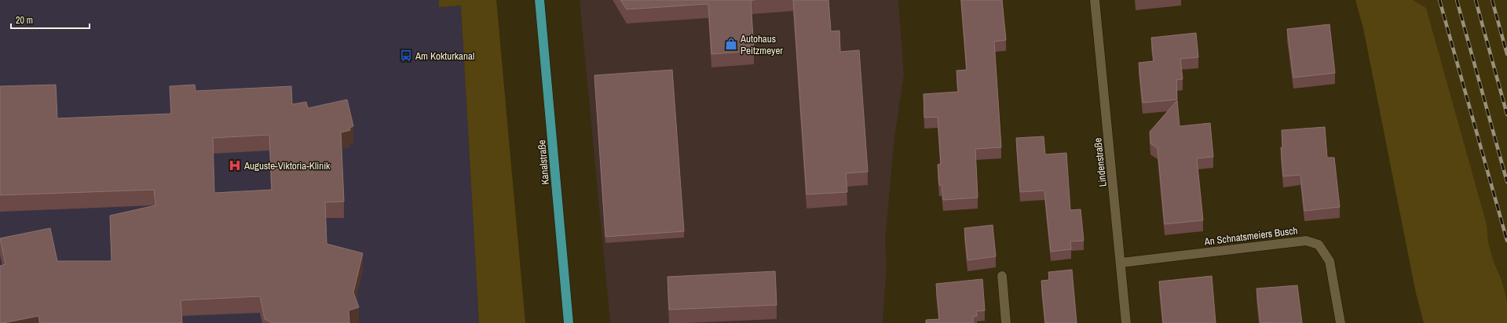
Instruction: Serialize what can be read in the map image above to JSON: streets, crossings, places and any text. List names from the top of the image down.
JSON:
{
  "streets": {
    "main road": ["Kanalstraße"],
    "street": ["Lindenstraße", "An Schnatsmeiers Busch"]
  },
  "crossings": [
    ["Lindenstraße", "An Schnatsmeiers Busch"]
  ],
  "places": {
    "shop": ["Autohaus Peitzmeyer"],
    "bus stop": ["Am Kokturkanal"],
    "hospital": ["Auguste-Viktoria-Klinik"]
  },
  "scale_bar": "20 m"
}
